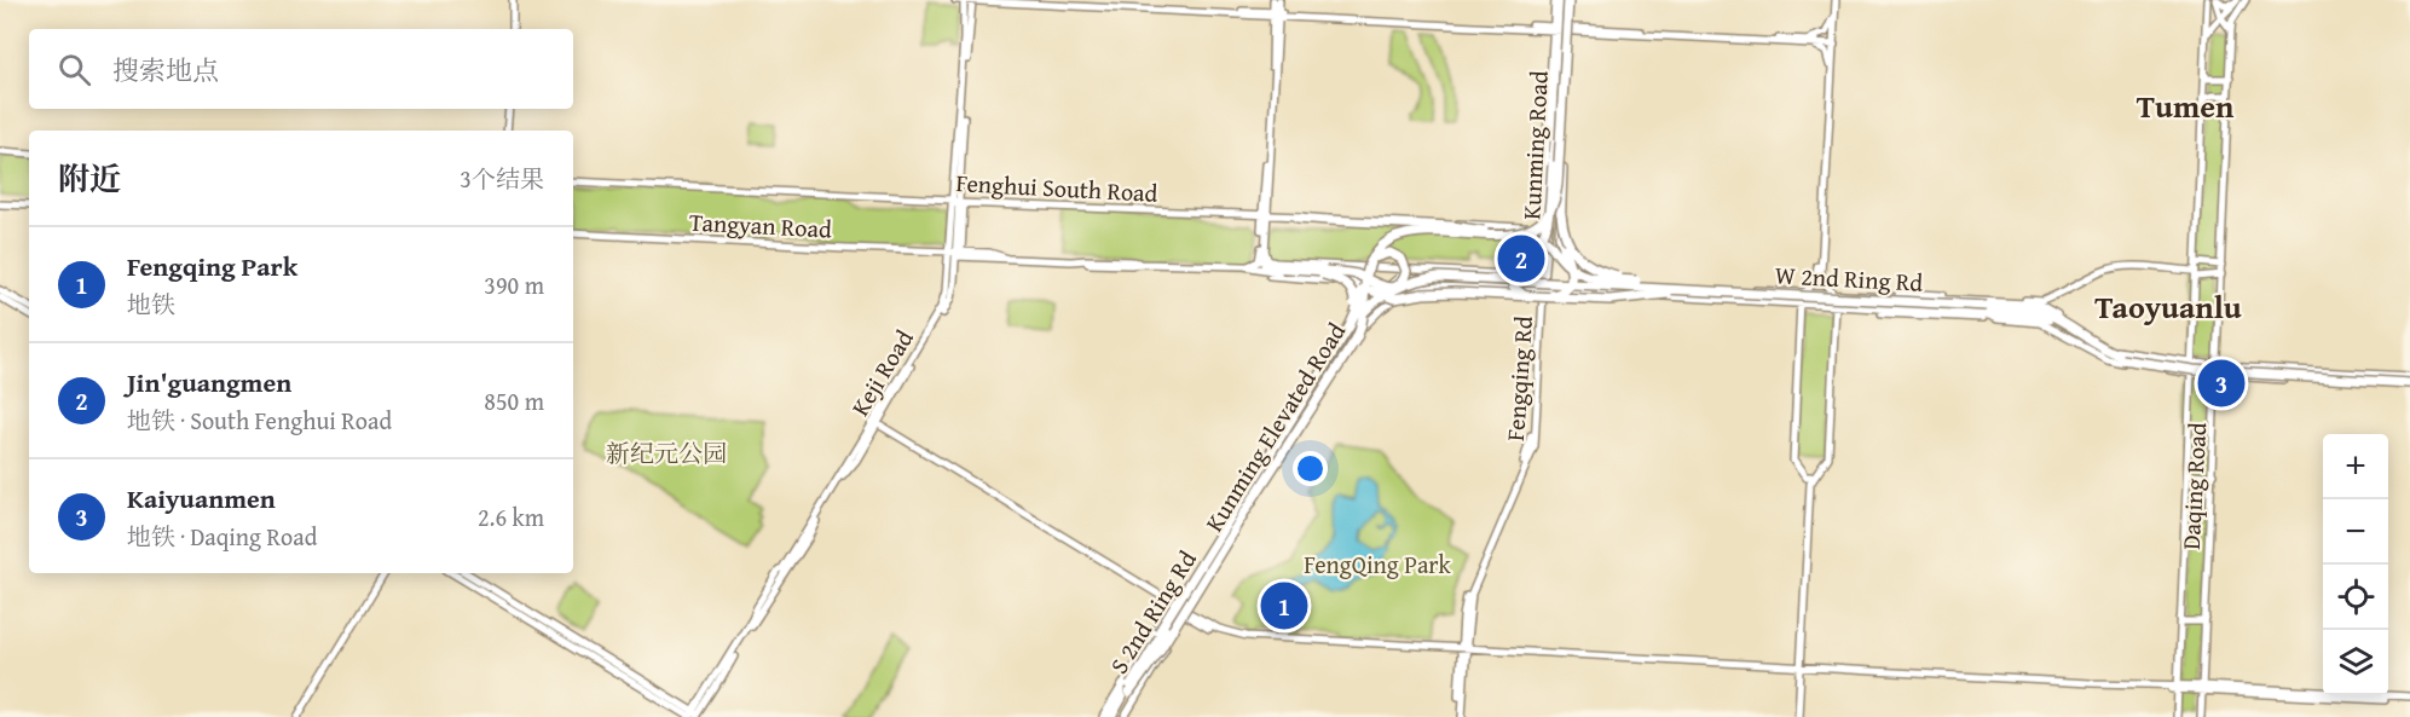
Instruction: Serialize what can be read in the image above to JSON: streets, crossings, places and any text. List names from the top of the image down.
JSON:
{
  "streets": {
    "highway": ["W 2nd Ring Rd", "Kunming Elevated Road", "S 2nd Ring Rd"],
    "main road": [
      "Kunming Road",
      "Fenghui South Road",
      "Tangyan Road",
      "Keji Road",
      "Fengqing Rd",
      "Daqing Road"
    ]
  },
  "crossings": [
    ["Kunming Road", "Fenghui South Road"],
    ["Kunming Road", "Tangyan Road"],
    ["Kunming Road", "Fengqing Rd"],
    ["Kunming Road", "Kunming Elevated Road"],
    ["Fenghui South Road", "Keji Road"],
    ["Tangyan Road", "Keji Road"],
    ["W 2nd Ring Rd", "Kunming Elevated Road"],
    ["W 2nd Ring Rd", "S 2nd Ring Rd"],
    ["Kunming Elevated Road", "S 2nd Ring Rd"]
  ],
  "districts": ["Tumen", "Taoyuanlu"],
  "parks": ["新纪元公园", "FengQing Park"],
  "page": {
    "search": "搜索地点",
    "heading": ["附近", "3个结果"],
    "list": [
      {
        "mark": "1",
        "name": "Fengqing Park",
        "note": "地铁",
        "value": "390 m"
      },
      {
        "mark": "2",
        "name": "Jin'guangmen",
        "note": "地铁 · South Fenghui Road",
        "value": "850 m"
      },
      {
        "mark": "3",
        "name": "Kaiyuanmen",
        "note": "地铁 · Daqing Road",
        "value": "2.6 km"
      }
    ],
    "pins": ["2", "3", "1"],
    "map_buttons": ["+", "−"]
  }
}
